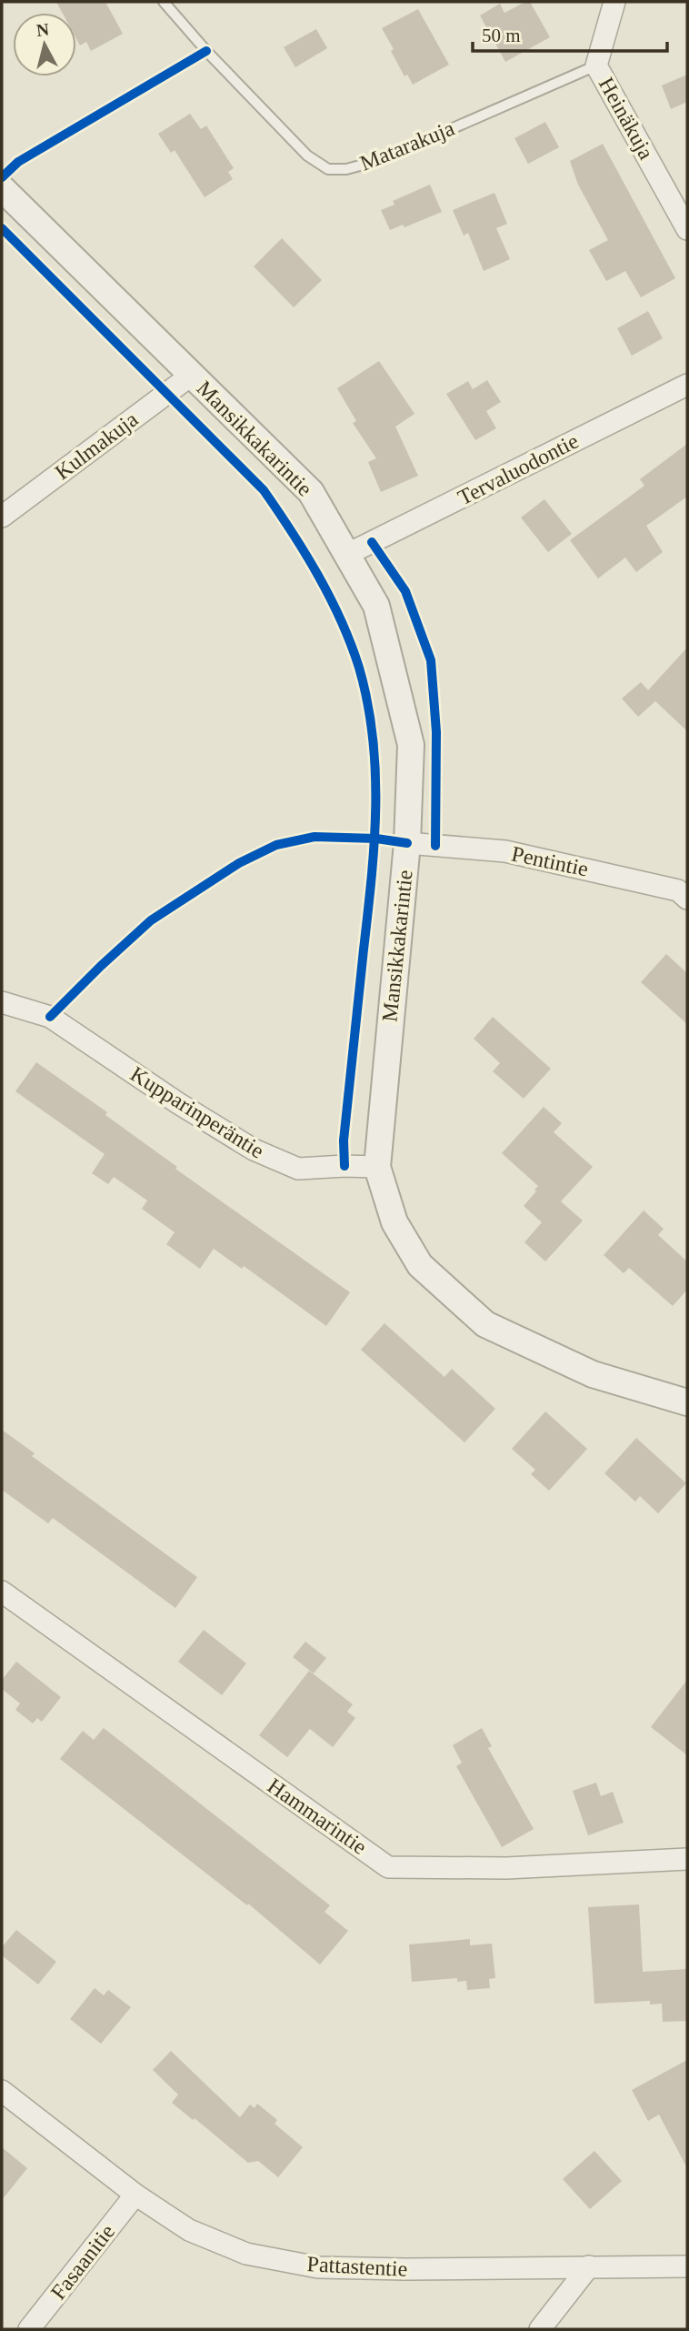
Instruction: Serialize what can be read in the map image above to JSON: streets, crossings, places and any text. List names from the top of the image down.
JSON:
{
  "streets": {
    "street": [
      "Heinäkuja",
      "Mansikkakarintie",
      "Kulmakuja",
      "Tervaluodontie",
      "Pentintie",
      "Kupparinperäntie",
      "Hammarintie",
      "Fasaanitie",
      "Pattastentie"
    ],
    "lane": ["Matarakuja"]
  },
  "crossings": [
    ["Heinäkuja", "Matarakuja"],
    ["Mansikkakarintie", "Kulmakuja"],
    ["Mansikkakarintie", "Tervaluodontie"],
    ["Mansikkakarintie", "Pentintie"],
    ["Mansikkakarintie", "Kupparinperäntie"],
    ["Fasaanitie", "Pattastentie"]
  ],
  "scale_bar": "50 m",
  "north": "top"
}
